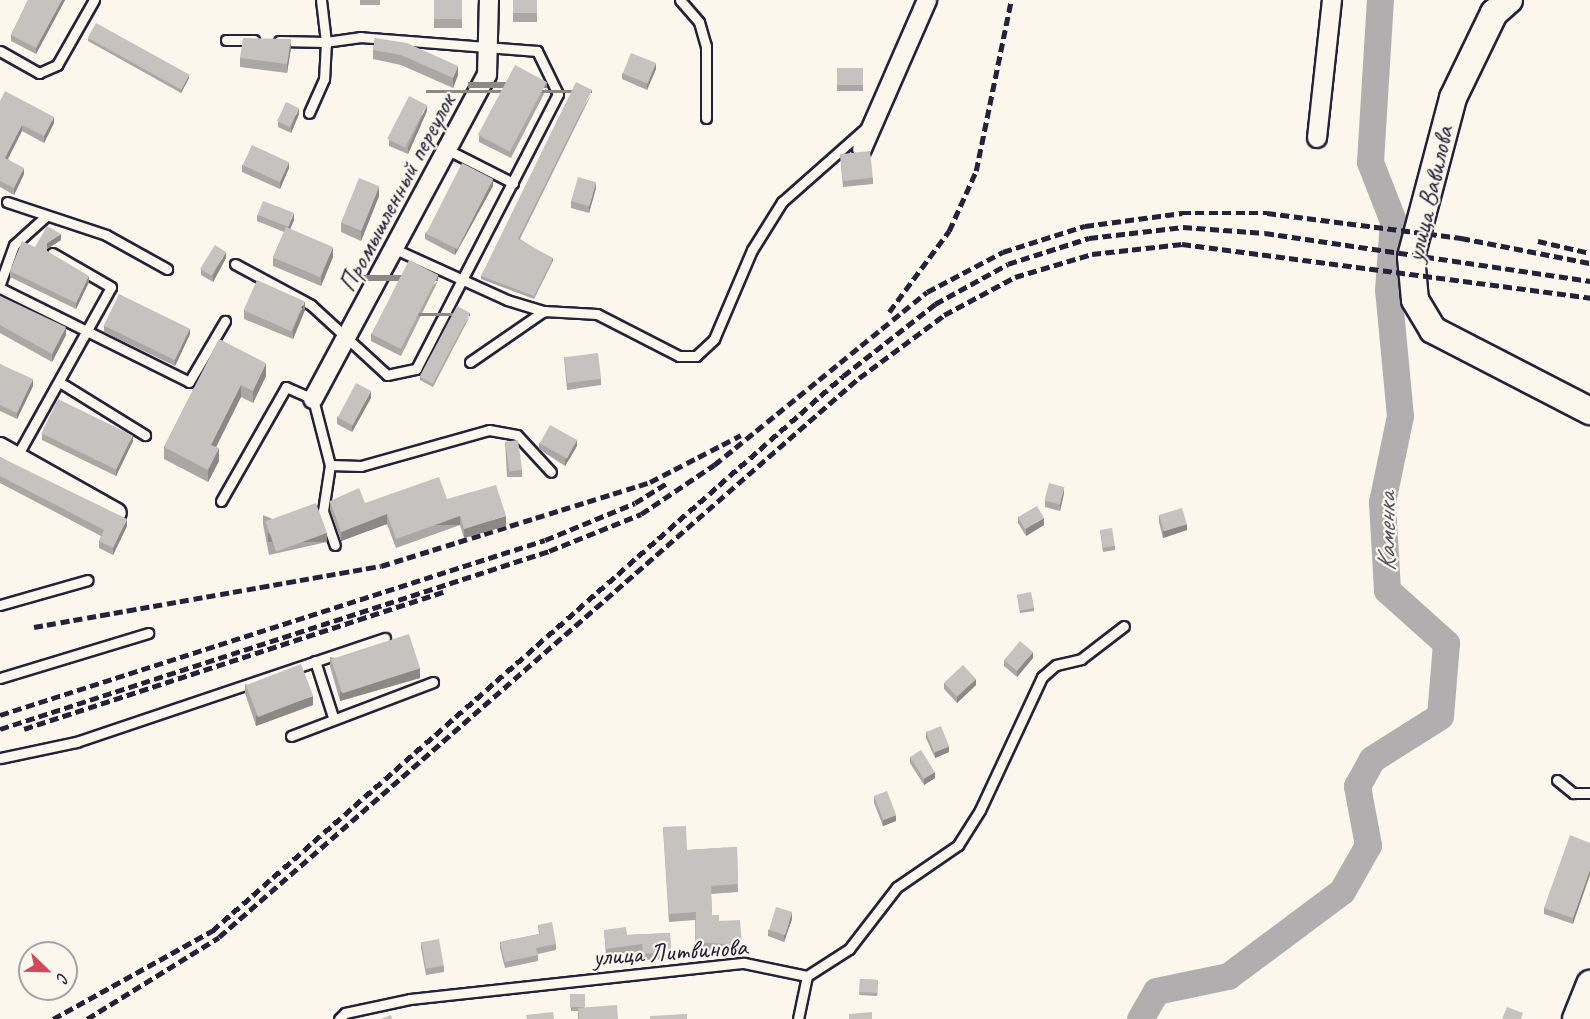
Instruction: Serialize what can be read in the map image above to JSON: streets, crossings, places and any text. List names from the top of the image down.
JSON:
{
  "streets": {
    "main road": ["улица Вавилова"],
    "street": ["Промышленный переулок"],
    "lane": ["улица Литвинова"]
  },
  "water": ["Каменка"],
  "north": "bottom right"
}
